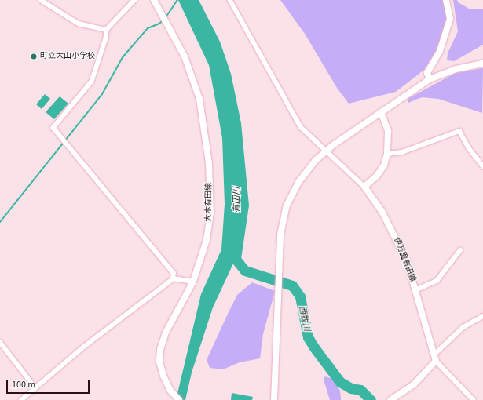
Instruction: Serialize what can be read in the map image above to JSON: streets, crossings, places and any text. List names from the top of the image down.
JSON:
{
  "streets": {
    "main road": ["大木有田線", "伊万里有田線"]
  },
  "water": ["有田川", "西牧川"],
  "places": ["町立大山小学校"],
  "scale_bar": "100 m"
}
